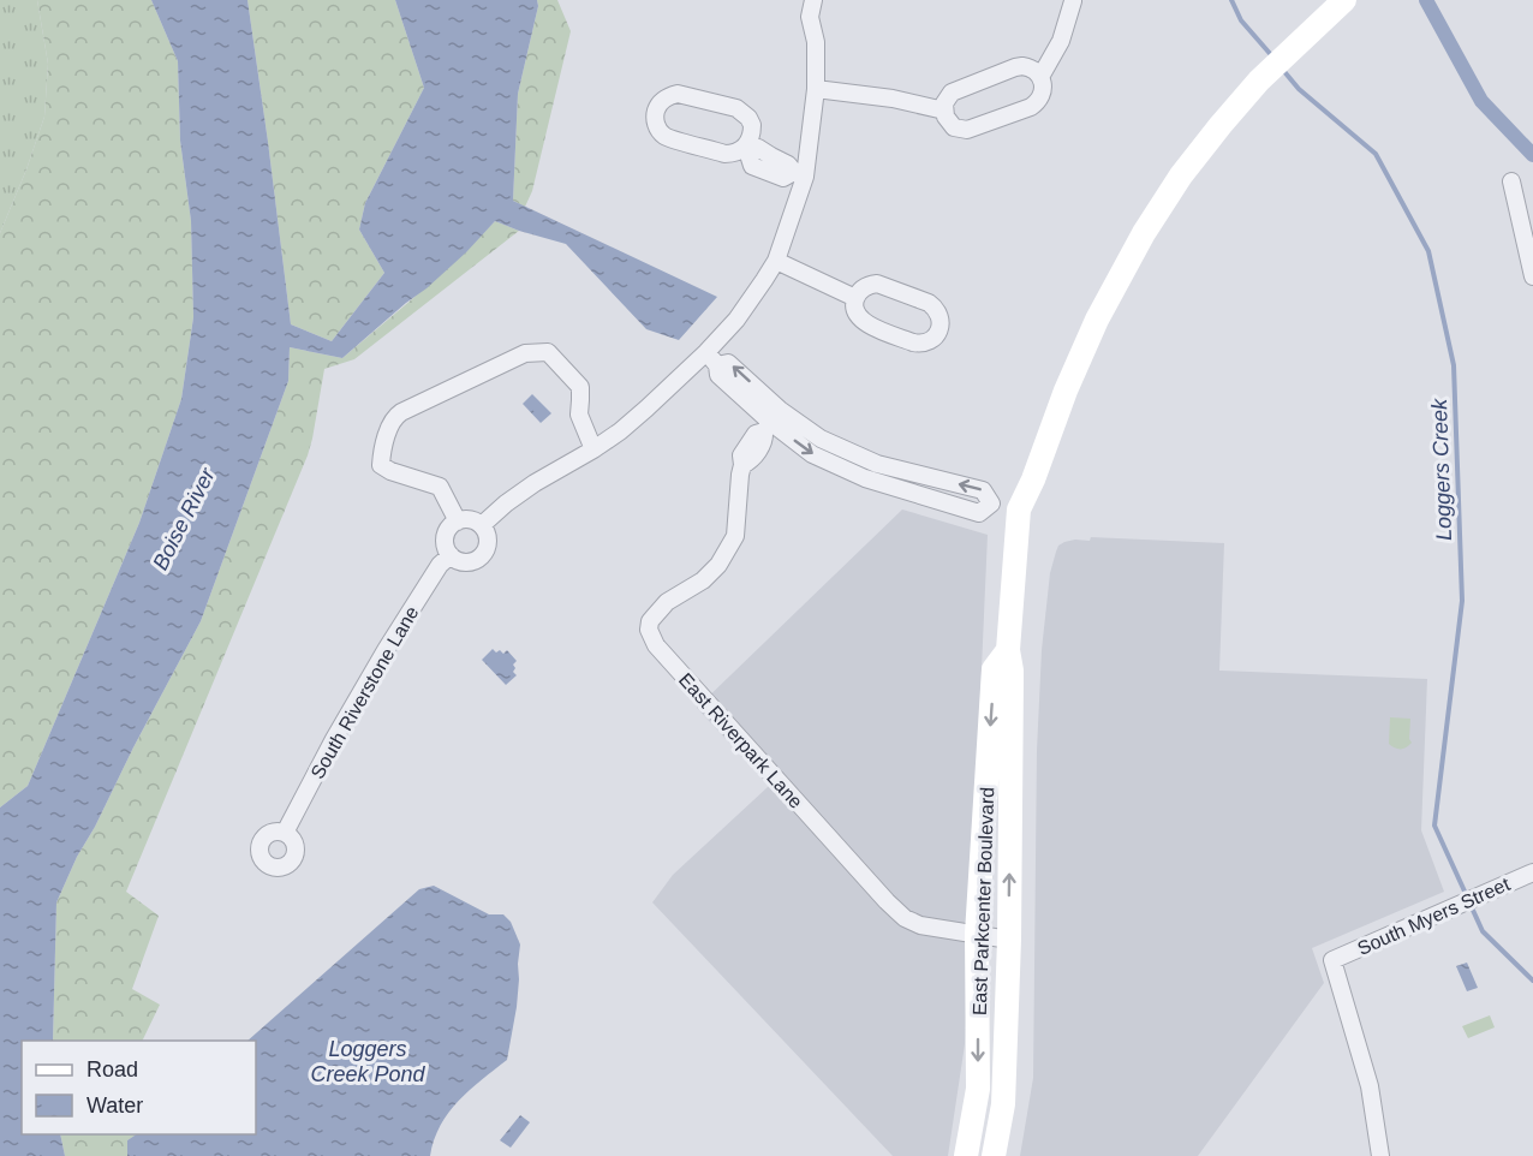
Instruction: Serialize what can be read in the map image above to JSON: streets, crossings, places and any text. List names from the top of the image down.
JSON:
{
  "streets": {
    "main road": ["East Parkcenter Boulevard"],
    "street": ["South Riverstone Lane", "East Riverpark Lane", "South Myers Street"]
  },
  "crossings": [
    ["East Riverpark Lane", "East Parkcenter Boulevard"]
  ],
  "water": ["Loggers Creek", "Boise River", "Loggers Creek Pond"],
  "legend": ["Road", "Water"]
}
